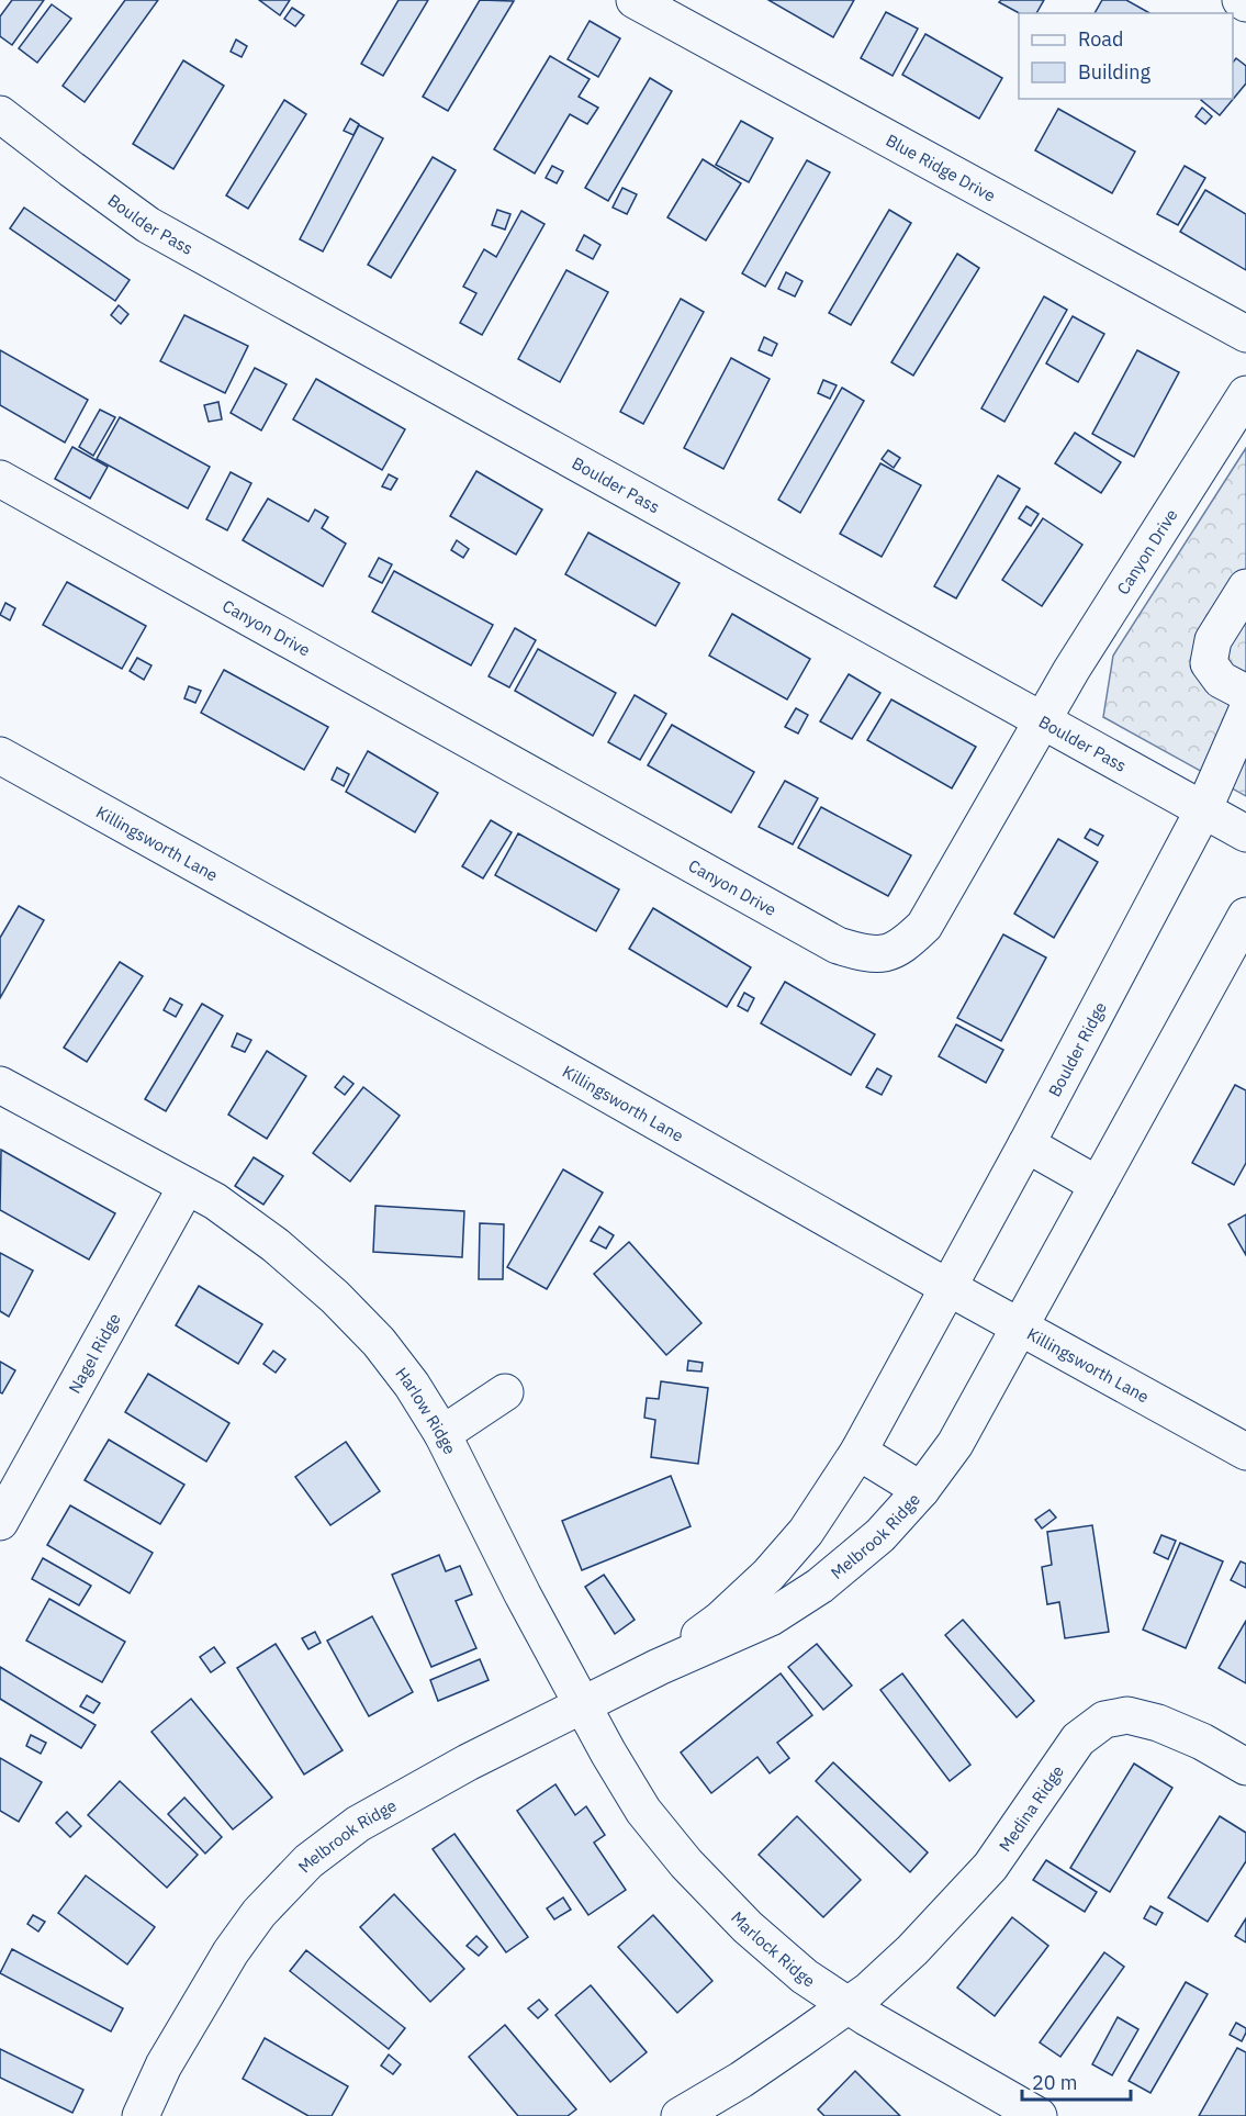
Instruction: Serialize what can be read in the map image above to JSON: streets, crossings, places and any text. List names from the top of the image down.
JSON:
{
  "streets": {
    "street": [
      "Blue Ridge Drive",
      "Boulder Pass",
      "Canyon Drive",
      "Killingsworth Lane",
      "Boulder Ridge",
      "Nagel Ridge",
      "Harlow Ridge",
      "Melbrook Ridge",
      "Medina Ridge",
      "Marlock Ridge"
    ]
  },
  "crossings": [
    ["Boulder Pass", "Canyon Drive"],
    ["Boulder Pass", "Boulder Ridge"],
    ["Killingsworth Lane", "Boulder Ridge"],
    ["Killingsworth Lane", "Melbrook Ridge"],
    ["Boulder Ridge", "Melbrook Ridge"],
    ["Nagel Ridge", "Harlow Ridge"],
    ["Harlow Ridge", "Melbrook Ridge"],
    ["Harlow Ridge", "Marlock Ridge"],
    ["Melbrook Ridge", "Marlock Ridge"],
    ["Medina Ridge", "Marlock Ridge"]
  ],
  "legend": ["Road", "Building"],
  "scale_bar": "20 m"
}
